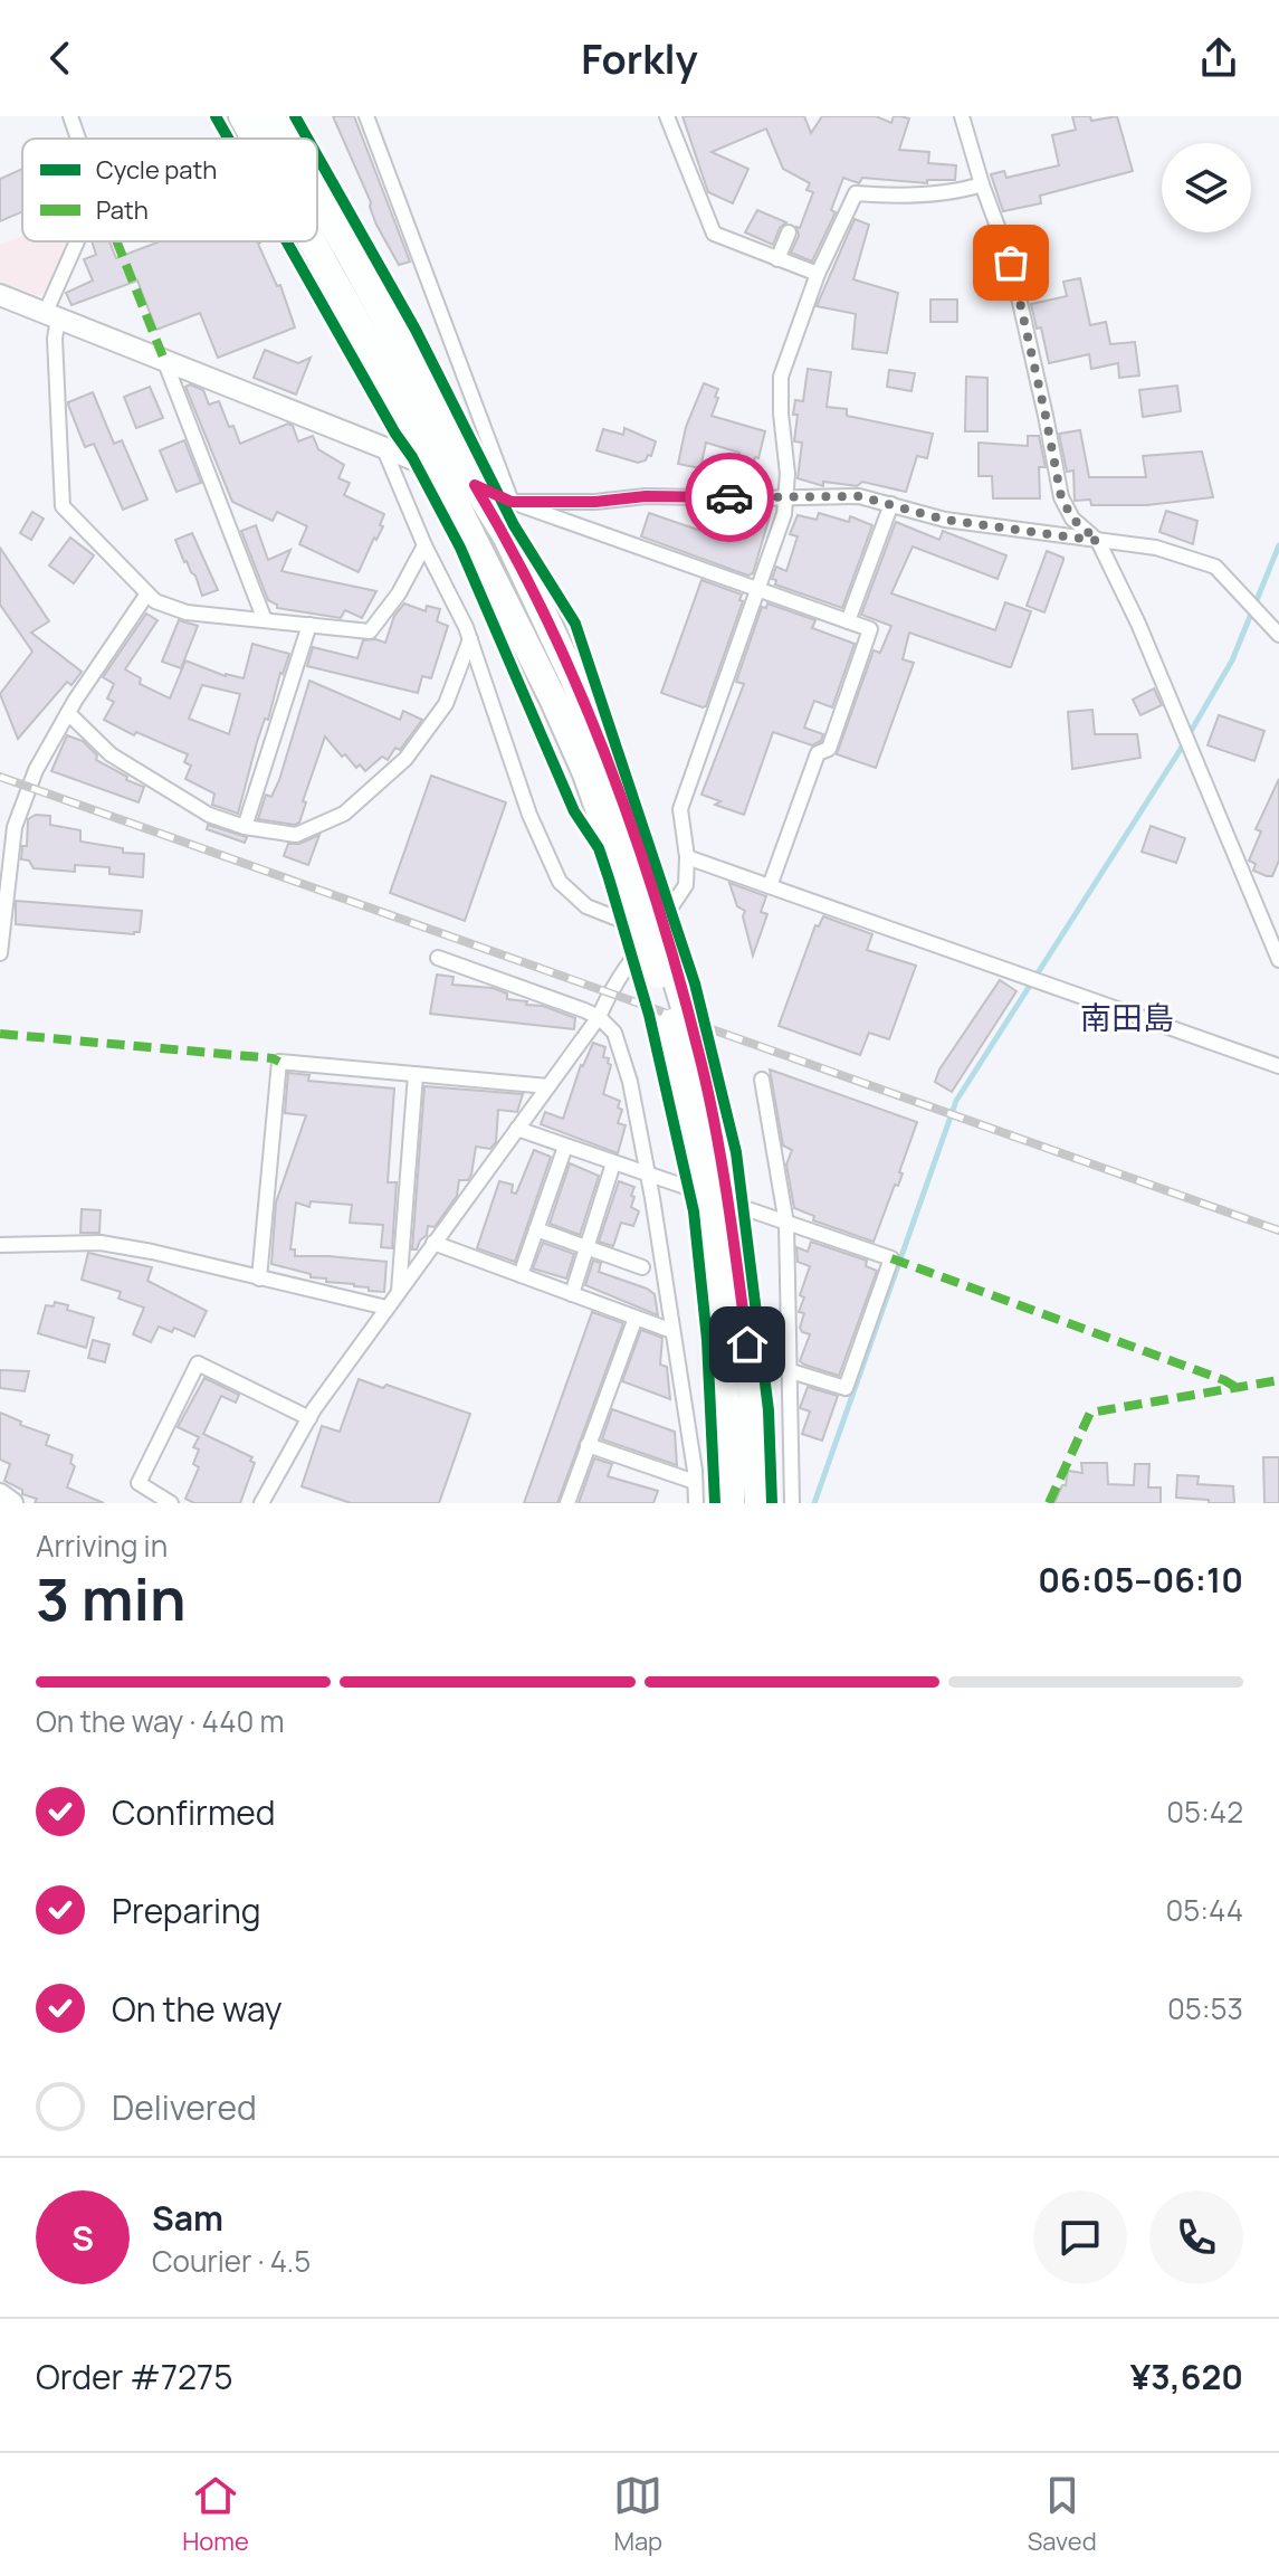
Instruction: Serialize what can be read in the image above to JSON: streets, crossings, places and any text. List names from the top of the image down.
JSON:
{
  "districts": ["南田島"],
  "legend": ["Cycle path", "Path"],
  "page": {
    "header": "Forkly",
    "heading": ["3 min", "Arriving in", "06:05–06:10"],
    "panel": [
      "Sam",
      "Courier · 4.5",
      "Order #7275",
      "¥3,620"
    ],
    "bar": "On the way · 440 m",
    "list": [
      ["Confirmed", "05:42"],
      ["Preparing", "05:44"],
      ["On the way", "05:53"],
      "Delivered"
    ],
    "round": "S",
    "tabs": ["Home", "Map", "Saved"]
  }
}
